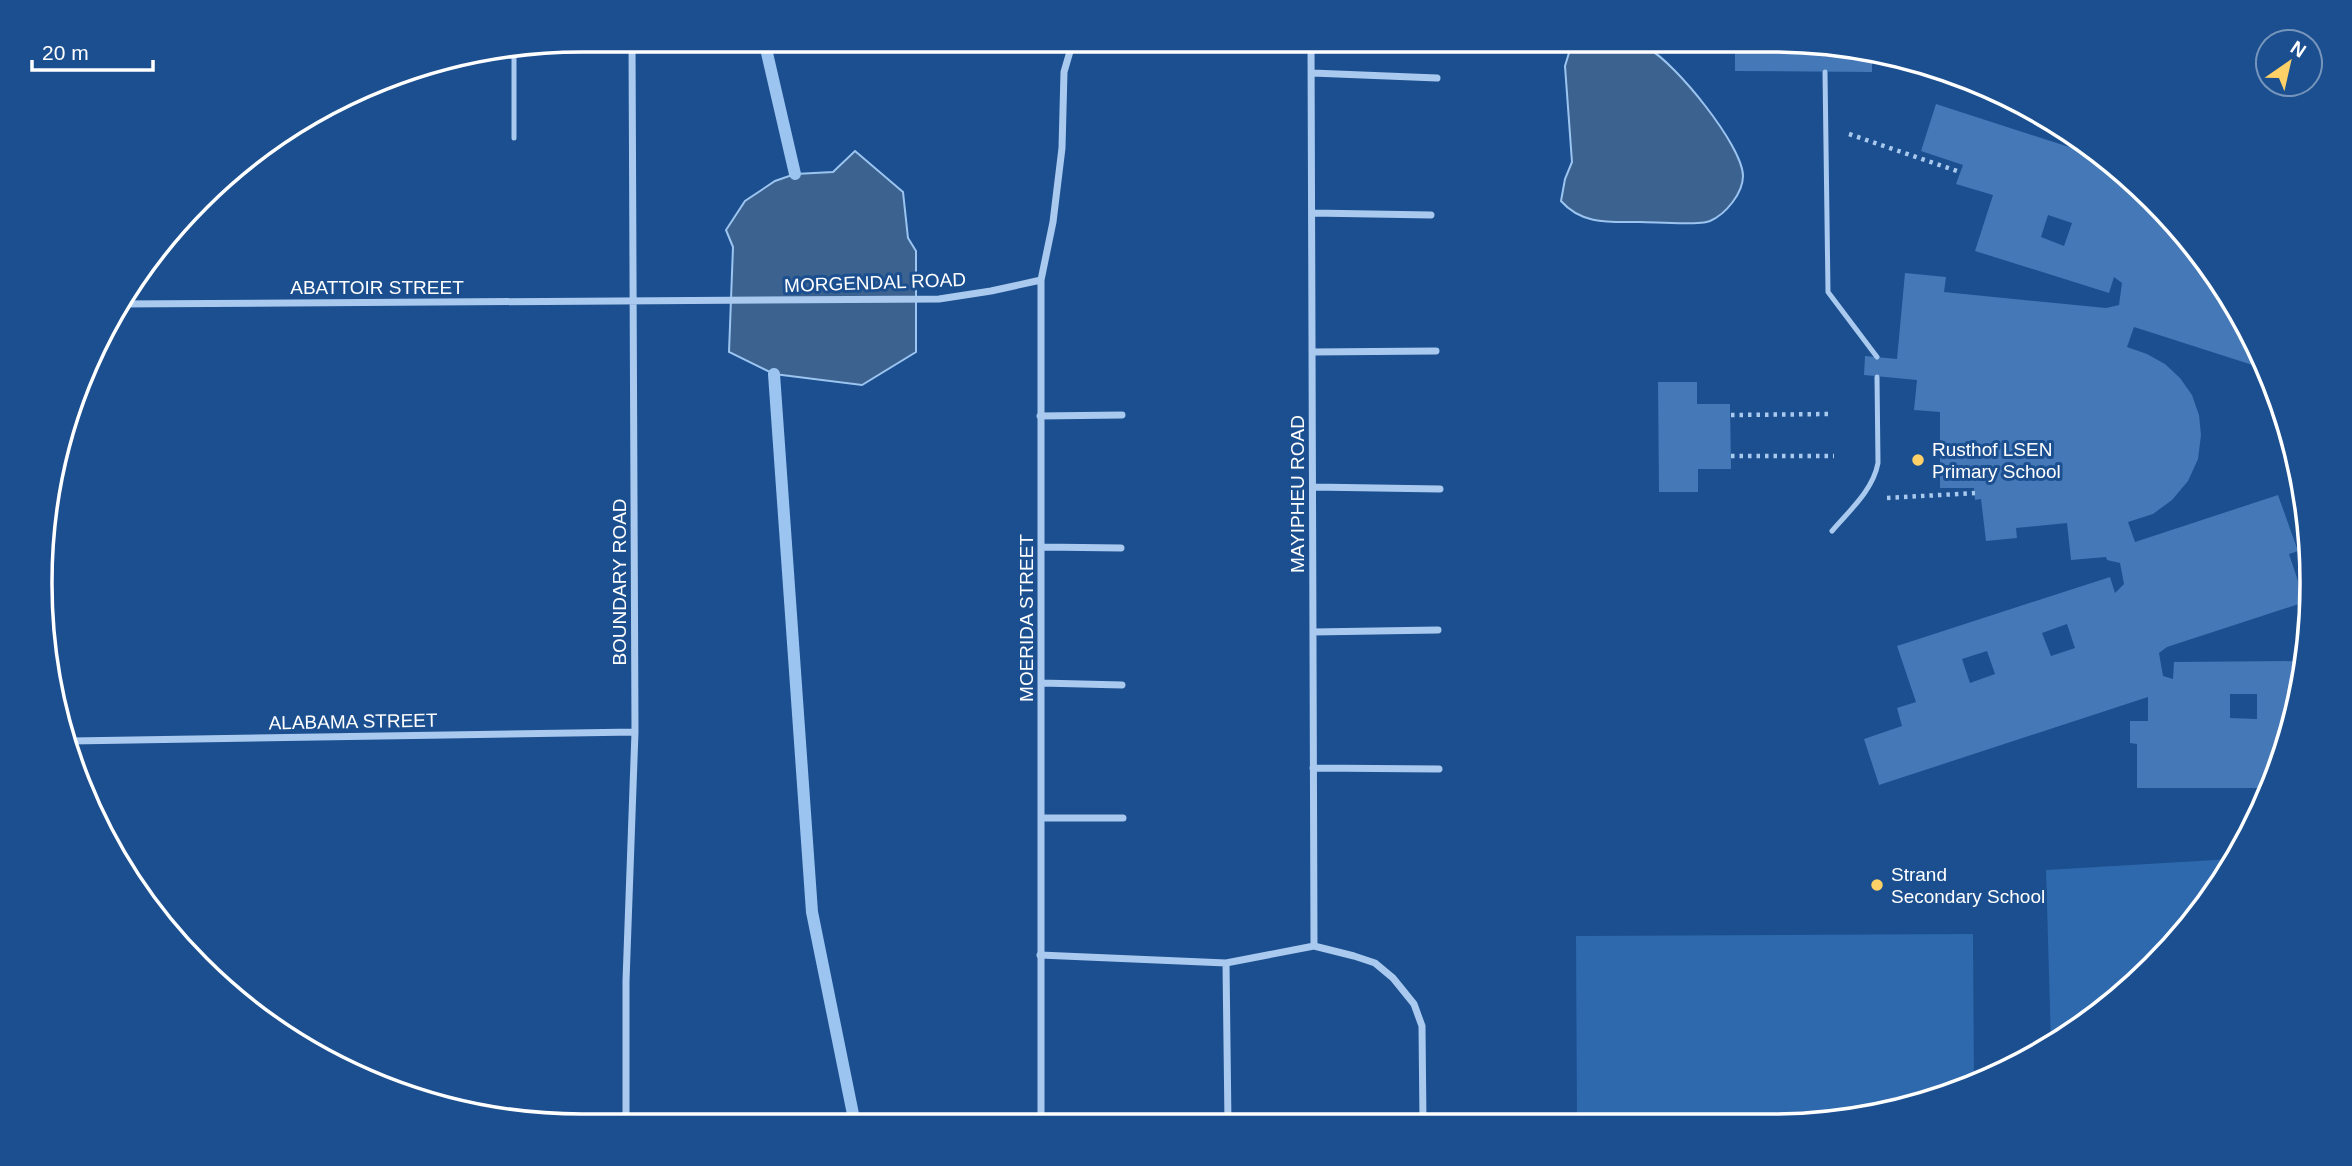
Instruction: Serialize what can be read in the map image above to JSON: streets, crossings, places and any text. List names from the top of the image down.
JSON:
{
  "streets": {
    "street": [
      "MORGENDAL ROAD",
      "ABATTOIR STREET",
      "MAYIPHEU ROAD",
      "BOUNDARY ROAD",
      "MOERIDA STREET",
      "ALABAMA STREET"
    ]
  },
  "crossings": [
    ["MORGENDAL ROAD", "ABATTOIR STREET"],
    ["MORGENDAL ROAD", "BOUNDARY ROAD"],
    ["MORGENDAL ROAD", "MOERIDA STREET"],
    ["ABATTOIR STREET", "BOUNDARY ROAD"],
    ["BOUNDARY ROAD", "ALABAMA STREET"]
  ],
  "places": ["Rusthof LSEN Primary School", "Strand Secondary School"],
  "scale_bar": "20 m",
  "north": "top right"
}
